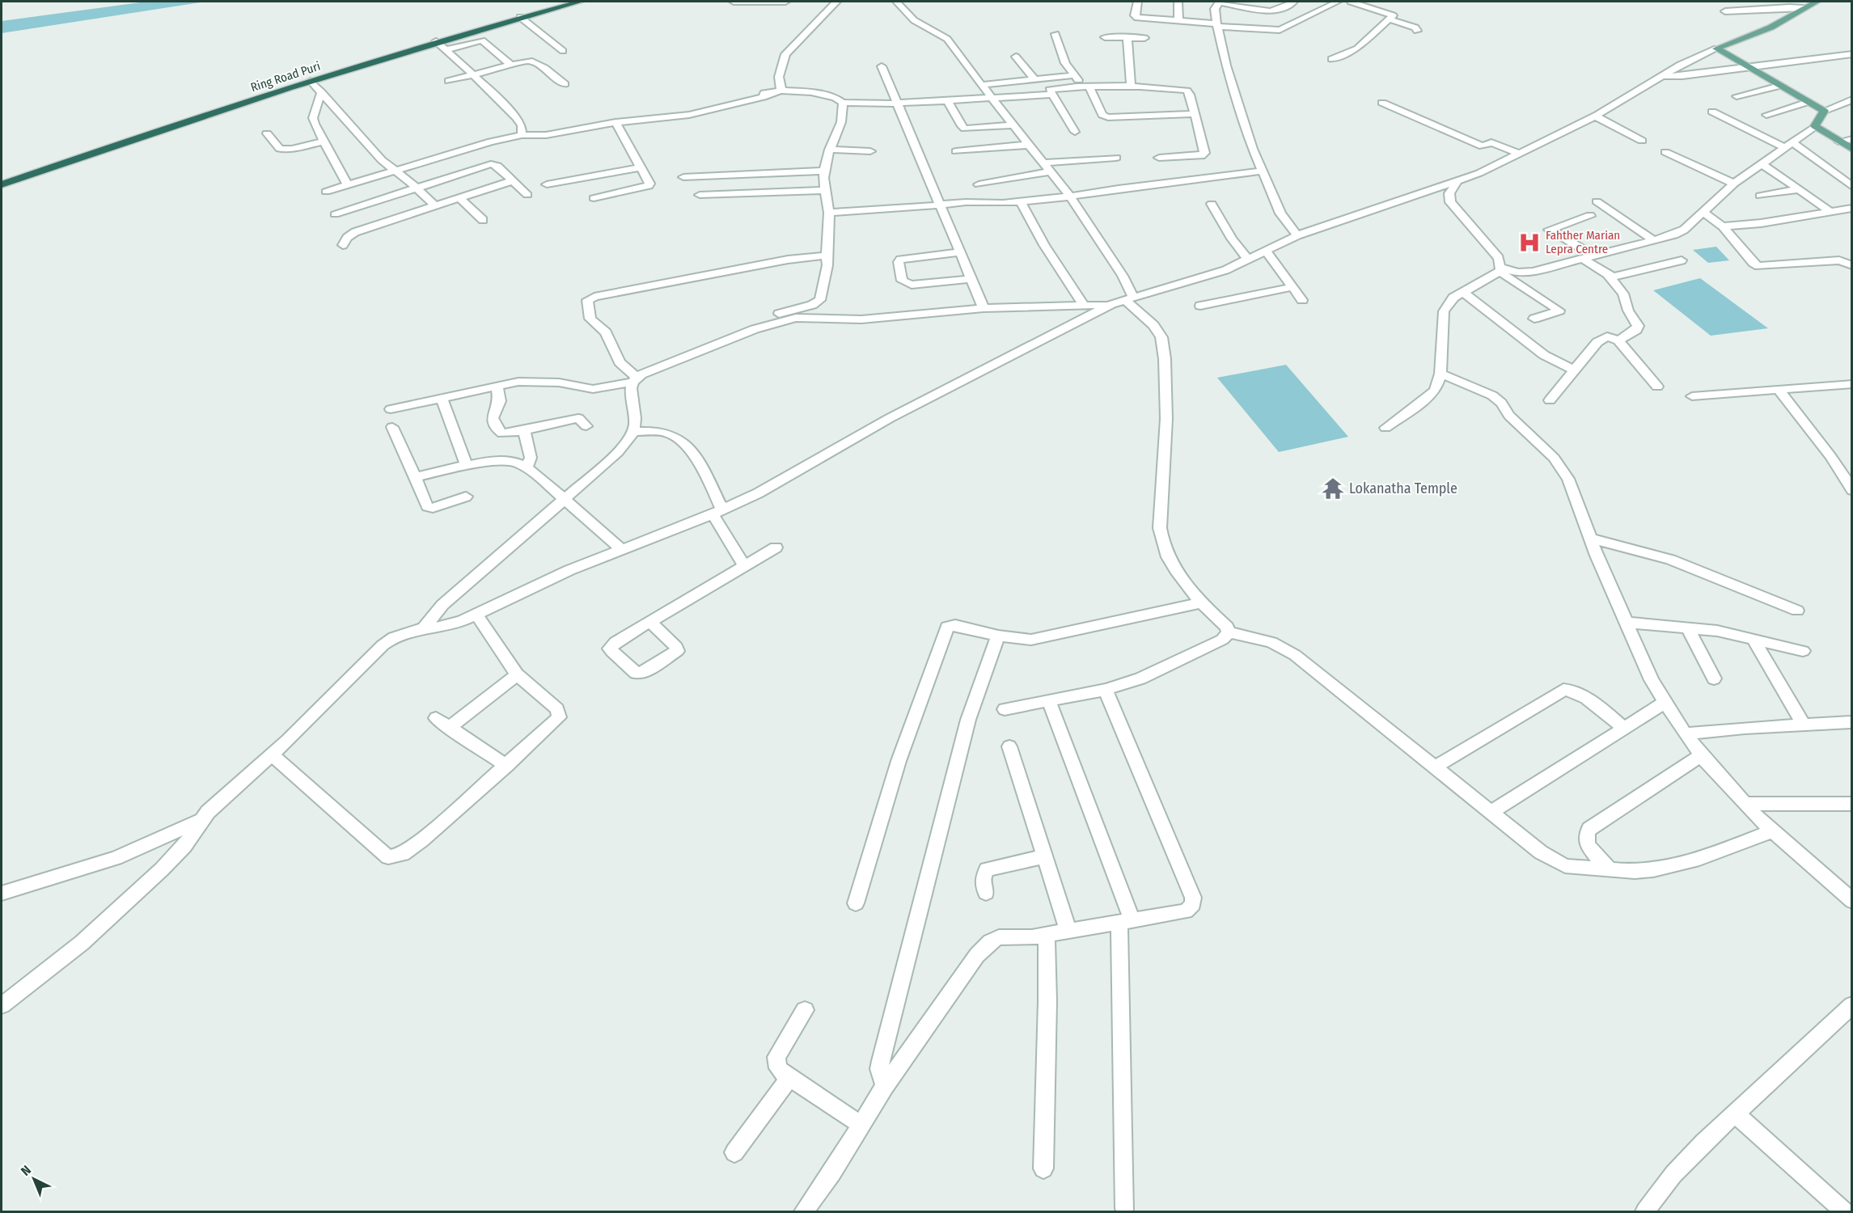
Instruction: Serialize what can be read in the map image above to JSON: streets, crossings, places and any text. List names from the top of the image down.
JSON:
{
  "streets": {
    "highway": ["Ring Road Puri"]
  },
  "places": {
    "hospital": ["Fahther Marian Lepra Centre"],
    "temple": ["Lokanatha Temple"]
  },
  "north": "top left"
}
